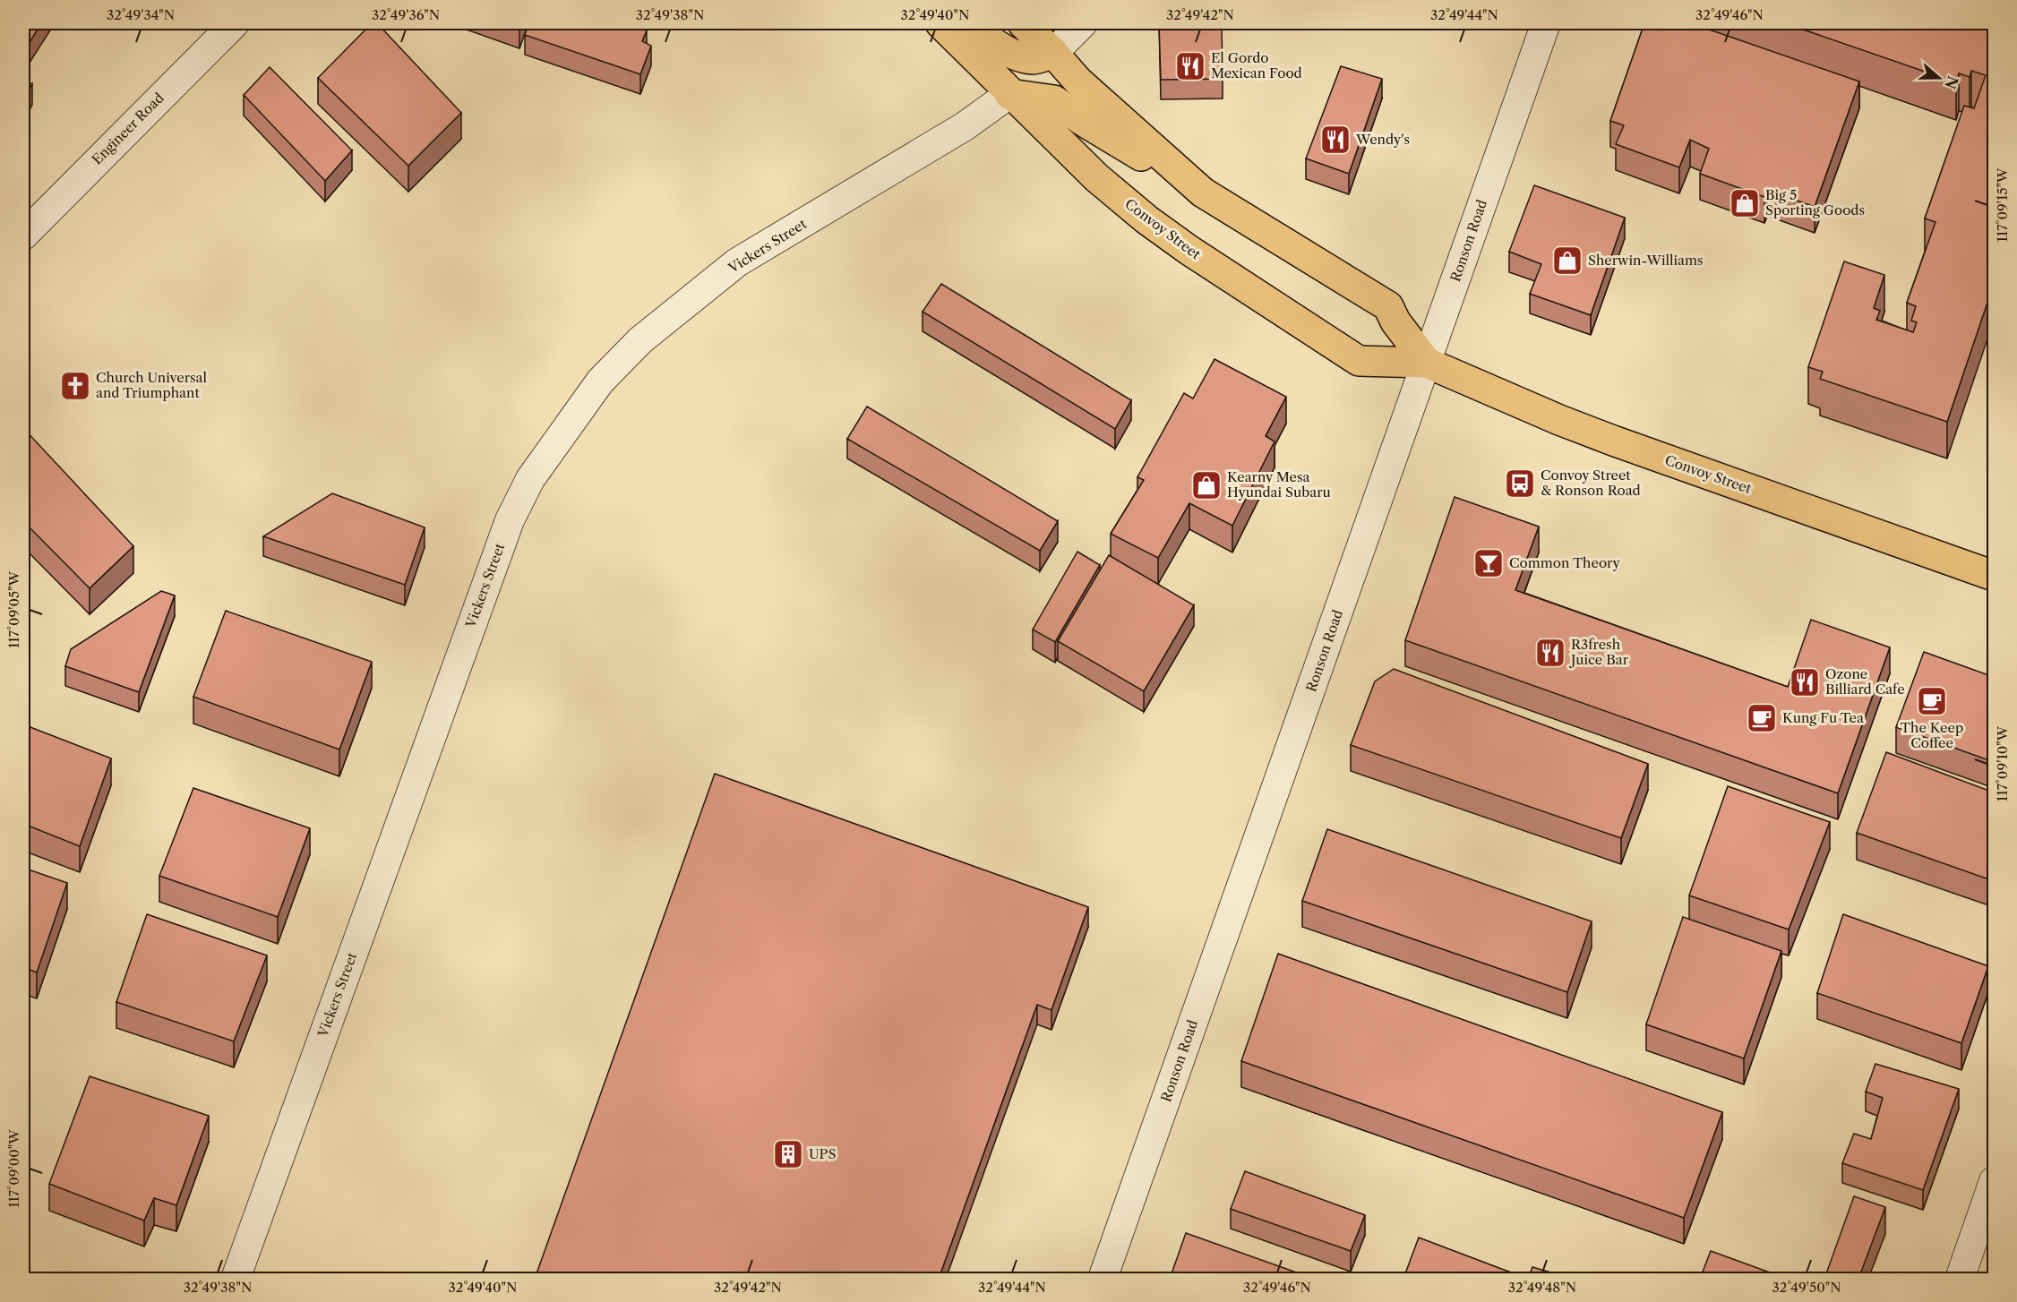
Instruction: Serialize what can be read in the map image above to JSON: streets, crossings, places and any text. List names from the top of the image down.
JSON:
{
  "streets": {
    "main road": ["Convoy Street"],
    "street": ["Engineer Road", "Ronson Road", "Vickers Street"]
  },
  "crossings": [
    ["Convoy Street", "Ronson Road"],
    ["Convoy Street", "Vickers Street"]
  ],
  "places": {
    "restaurant": [
      "El Gordo Mexican Food",
      "Wendy's",
      "R3fresh Juice Bar",
      "Ozone Billiard Cafe"
    ],
    "shop": ["Big 5 Sporting Goods", "Sherwin-Williams", "Kearny Mesa Hyundai Subaru"],
    "church": ["Church Universal and Triumphant"],
    "bus stop": ["Convoy Street & Ronson Road"],
    "bar": ["Common Theory"],
    "cafe": ["The Keep Coffee", "Kung Fu Tea"],
    "building": ["UPS"]
  },
  "north": "right",
  "coordinates": [
    "32°49'34\"N",
    "32°49'36\"N",
    "32°49'38\"N",
    "32°49'40\"N",
    "32°49'42\"N",
    "32°49'44\"N",
    "32°49'46\"N",
    "117°09'15\"W",
    "117°09'05\"W",
    "117°09'10\"W",
    "117°09'00\"W",
    "32°49'48\"N",
    "32°49'50\"N"
  ]
}
